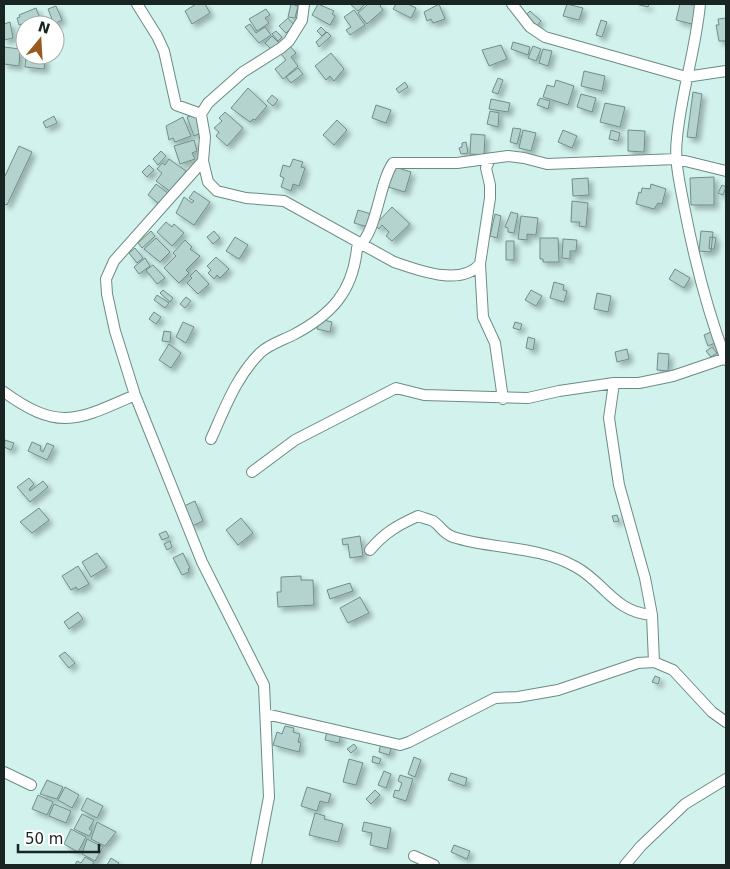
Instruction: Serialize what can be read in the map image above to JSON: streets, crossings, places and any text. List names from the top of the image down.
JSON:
{
  "scale_bar": "50 m",
  "north": "top"
}
